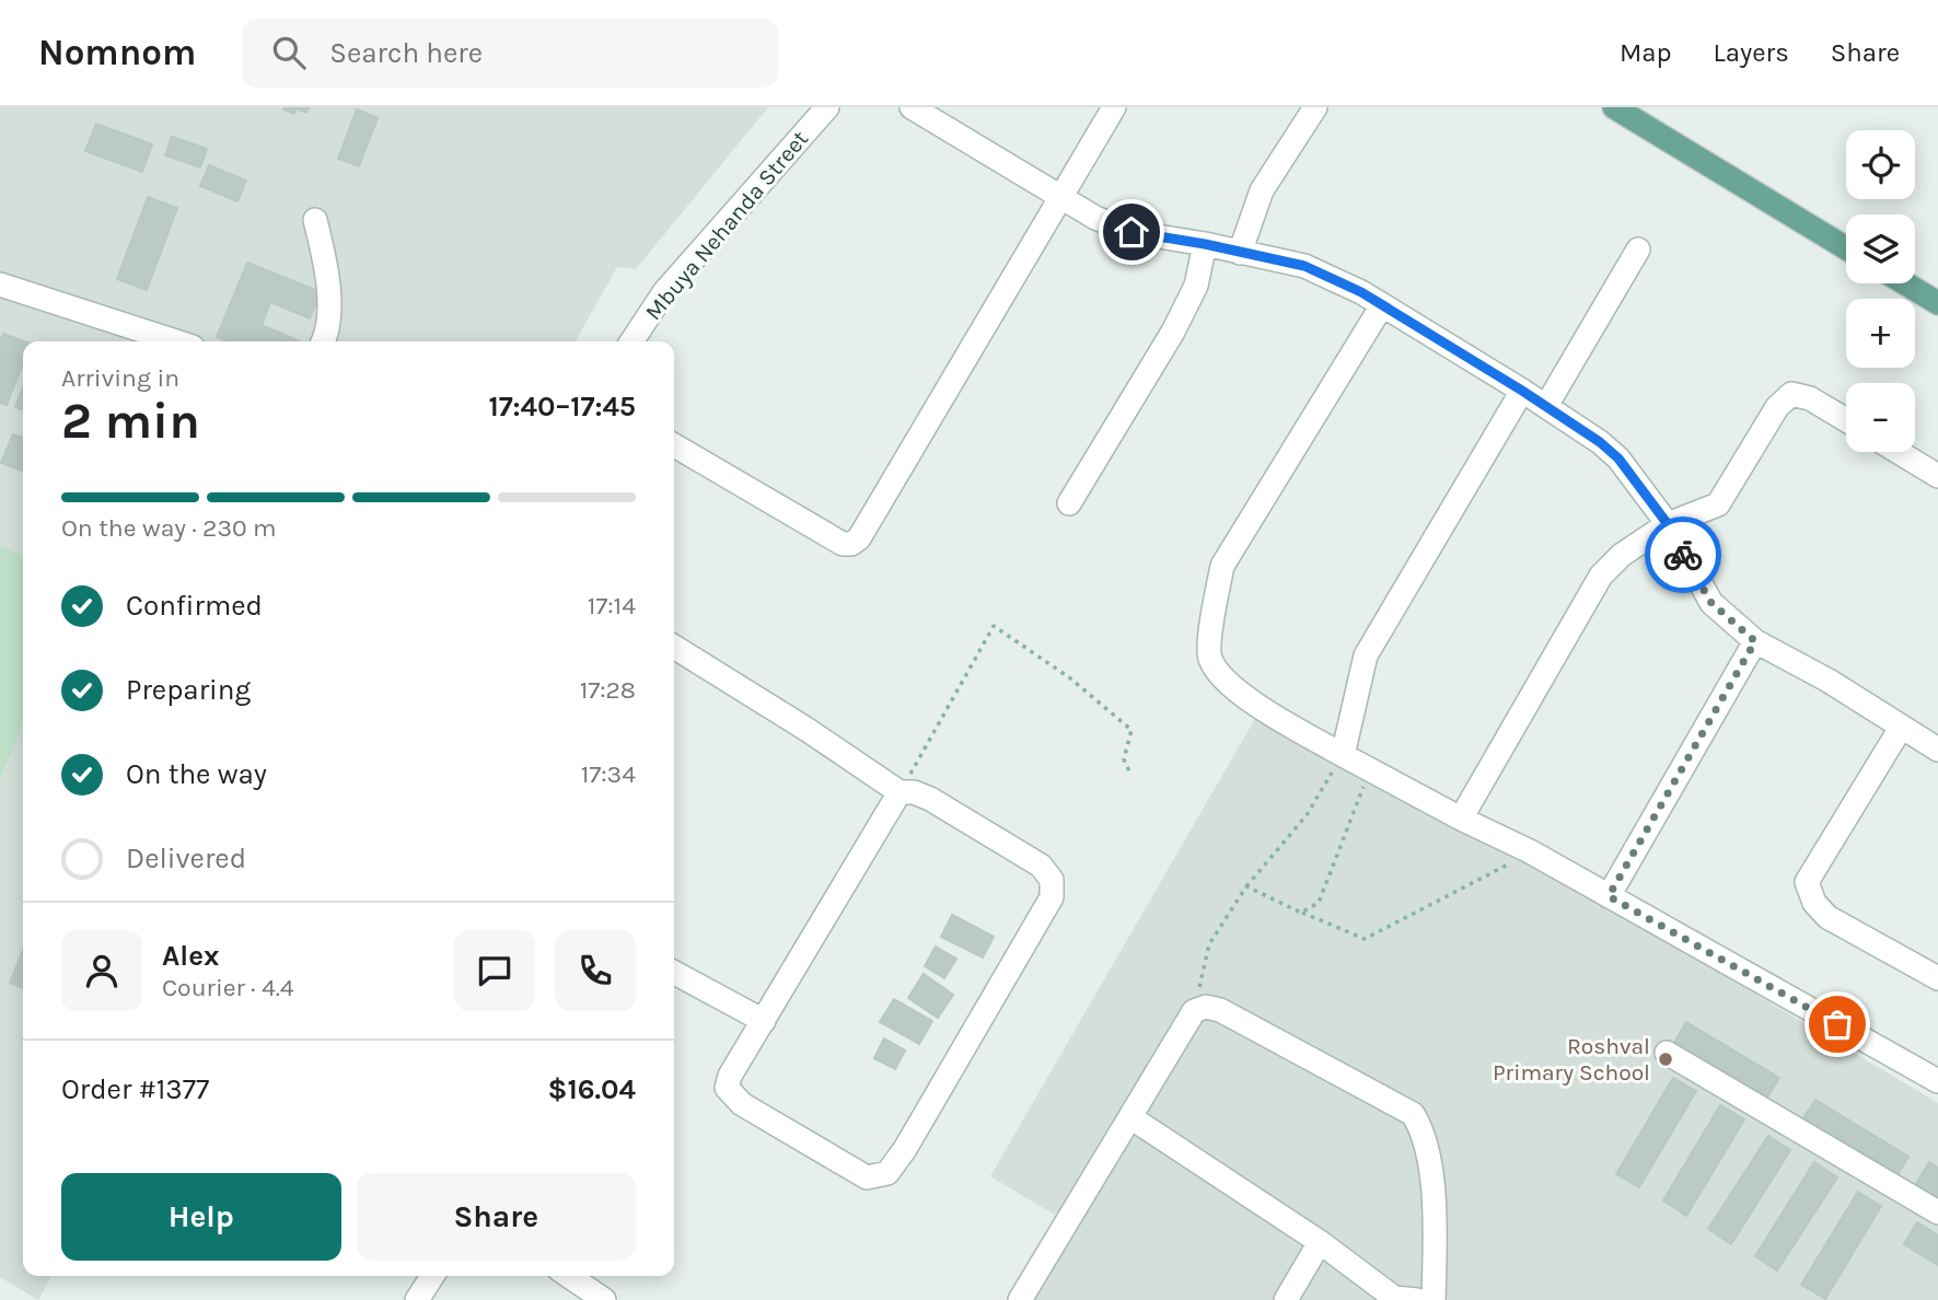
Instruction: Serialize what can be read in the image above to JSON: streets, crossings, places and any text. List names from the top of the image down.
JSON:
{
  "streets": {
    "street": ["Mbuya Nehanda Street"]
  },
  "places": ["Roshval Primary School"],
  "page": {
    "header": "Nomnom",
    "search": "Search here",
    "nav": ["Map", "Layers", "Share"],
    "map_buttons": ["+", "−"],
    "heading": ["2 min", "Arriving in", "17:40–17:45"],
    "panel": [
      "Alex",
      "Courier · 4.4",
      "Order #1377",
      "$16.04"
    ],
    "bar": "On the way · 230 m",
    "list": [
      ["Confirmed", "17:14"],
      ["Preparing", "17:28"],
      ["On the way", "17:34"],
      "Delivered"
    ],
    "buttons": ["Help", "Share"]
  }
}
